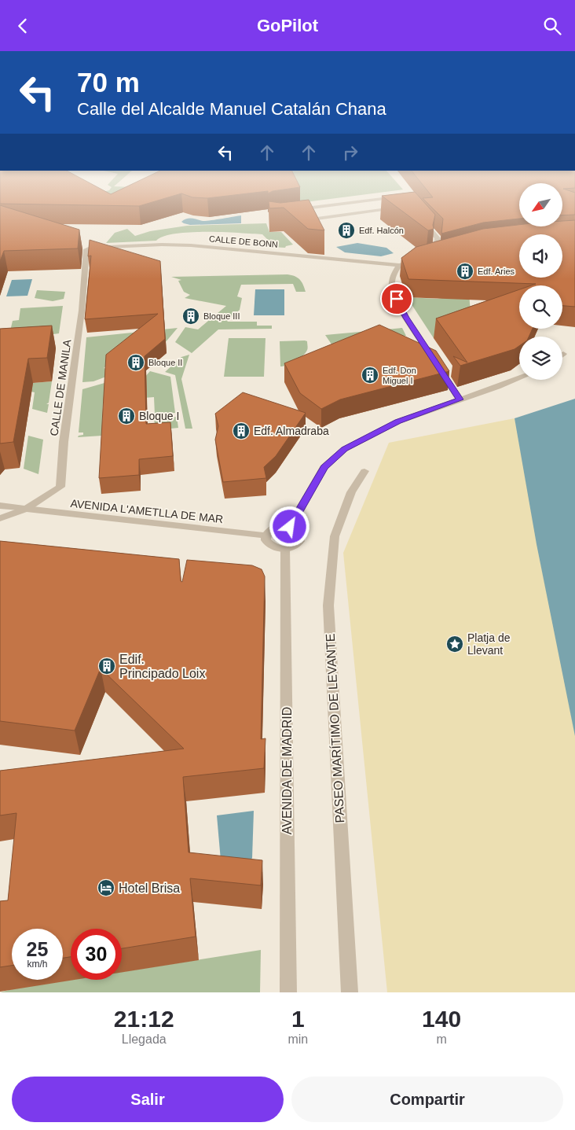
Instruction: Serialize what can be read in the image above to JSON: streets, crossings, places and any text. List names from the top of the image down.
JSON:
{
  "streets": {
    "street": [
      "CALLE DE BONN",
      "CALLE DE MANILA",
      "AVENIDA L'AMETLLA DE MAR",
      "PASEO MARÍTIMO DE LEVANTE",
      "AVENIDA DE MADRID"
    ]
  },
  "crossings": [
    ["CALLE DE BONN", "CALLE DE MANILA"],
    ["CALLE DE MANILA", "AVENIDA L'AMETLLA DE MAR"],
    ["AVENIDA L'AMETLLA DE MAR", "AVENIDA DE MADRID"]
  ],
  "places": {
    "building": [
      "Edf. Halcón",
      "Edf. Aries",
      "Bloque III",
      "Bloque II",
      "Edf. Don Miguel I",
      "Bloque I",
      "Edf. Almadraba",
      "Edif. Principado Loix"
    ],
    "place": ["Platja de Llevant"],
    "hotel": ["Hotel Brisa"]
  },
  "north": "bottom left",
  "page": {
    "header": "GoPilot",
    "turn": ["70 m", "Calle del Alcalde Manuel Catalán Chana"],
    "speed": "25 km/h",
    "limit": "30",
    "eta": [
      "21:12",
      "Llegada",
      "1",
      "min",
      "140",
      "m"
    ],
    "buttons": ["Salir", "Compartir"]
  }
}
